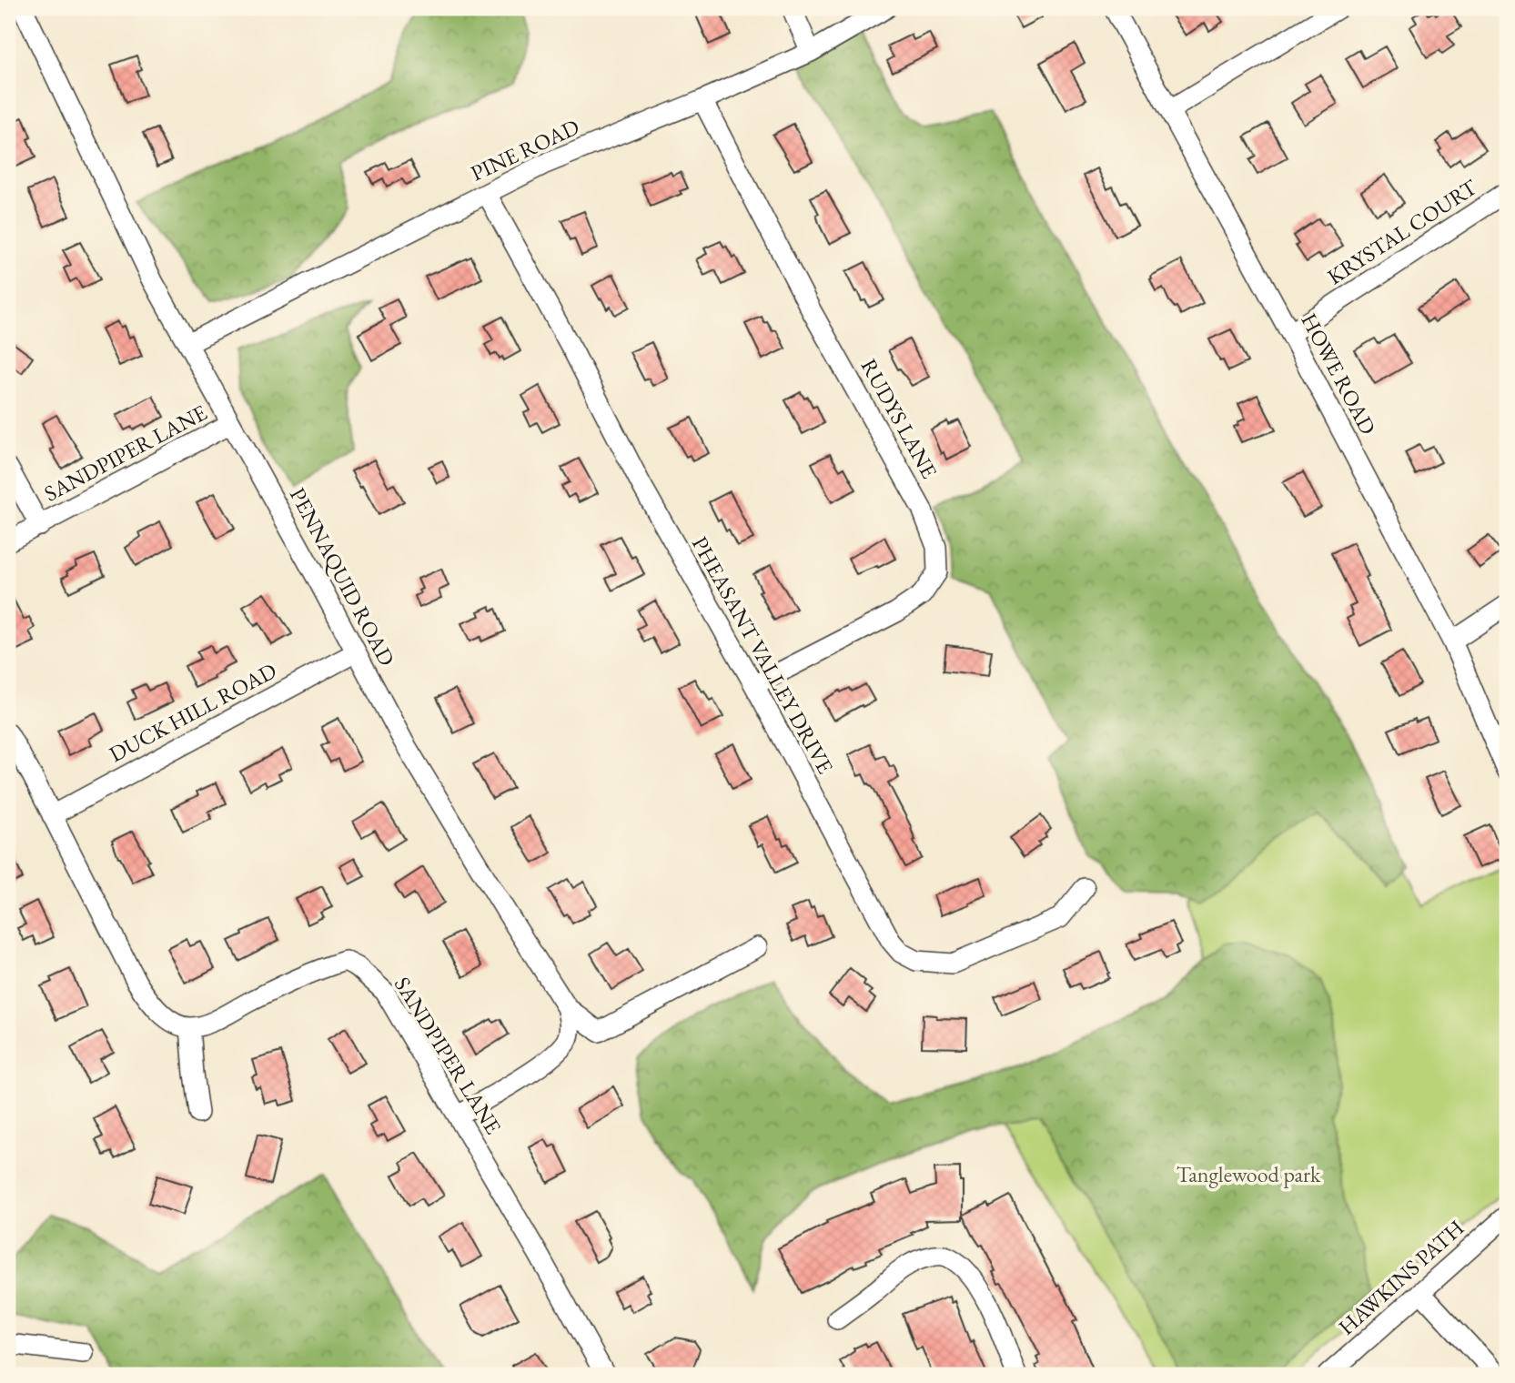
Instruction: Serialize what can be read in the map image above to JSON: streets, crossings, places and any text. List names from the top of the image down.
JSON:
{
  "streets": {
    "street": [
      "PINE ROAD",
      "KRYSTAL COURT",
      "HOWE ROAD",
      "RUDYS LANE",
      "SANDPIPER LANE",
      "PENNAQUID ROAD",
      "PHEASANT VALLEY DRIVE",
      "DUCK HILL ROAD",
      "HAWKINS PATH"
    ]
  },
  "crossings": [
    ["PINE ROAD", "RUDYS LANE"],
    ["PINE ROAD", "PENNAQUID ROAD"],
    ["PINE ROAD", "PHEASANT VALLEY DRIVE"],
    ["KRYSTAL COURT", "HOWE ROAD"],
    ["RUDYS LANE", "PHEASANT VALLEY DRIVE"],
    ["SANDPIPER LANE", "PENNAQUID ROAD"],
    ["PENNAQUID ROAD", "DUCK HILL ROAD"]
  ],
  "parks": ["Tanglewood park"]
}
